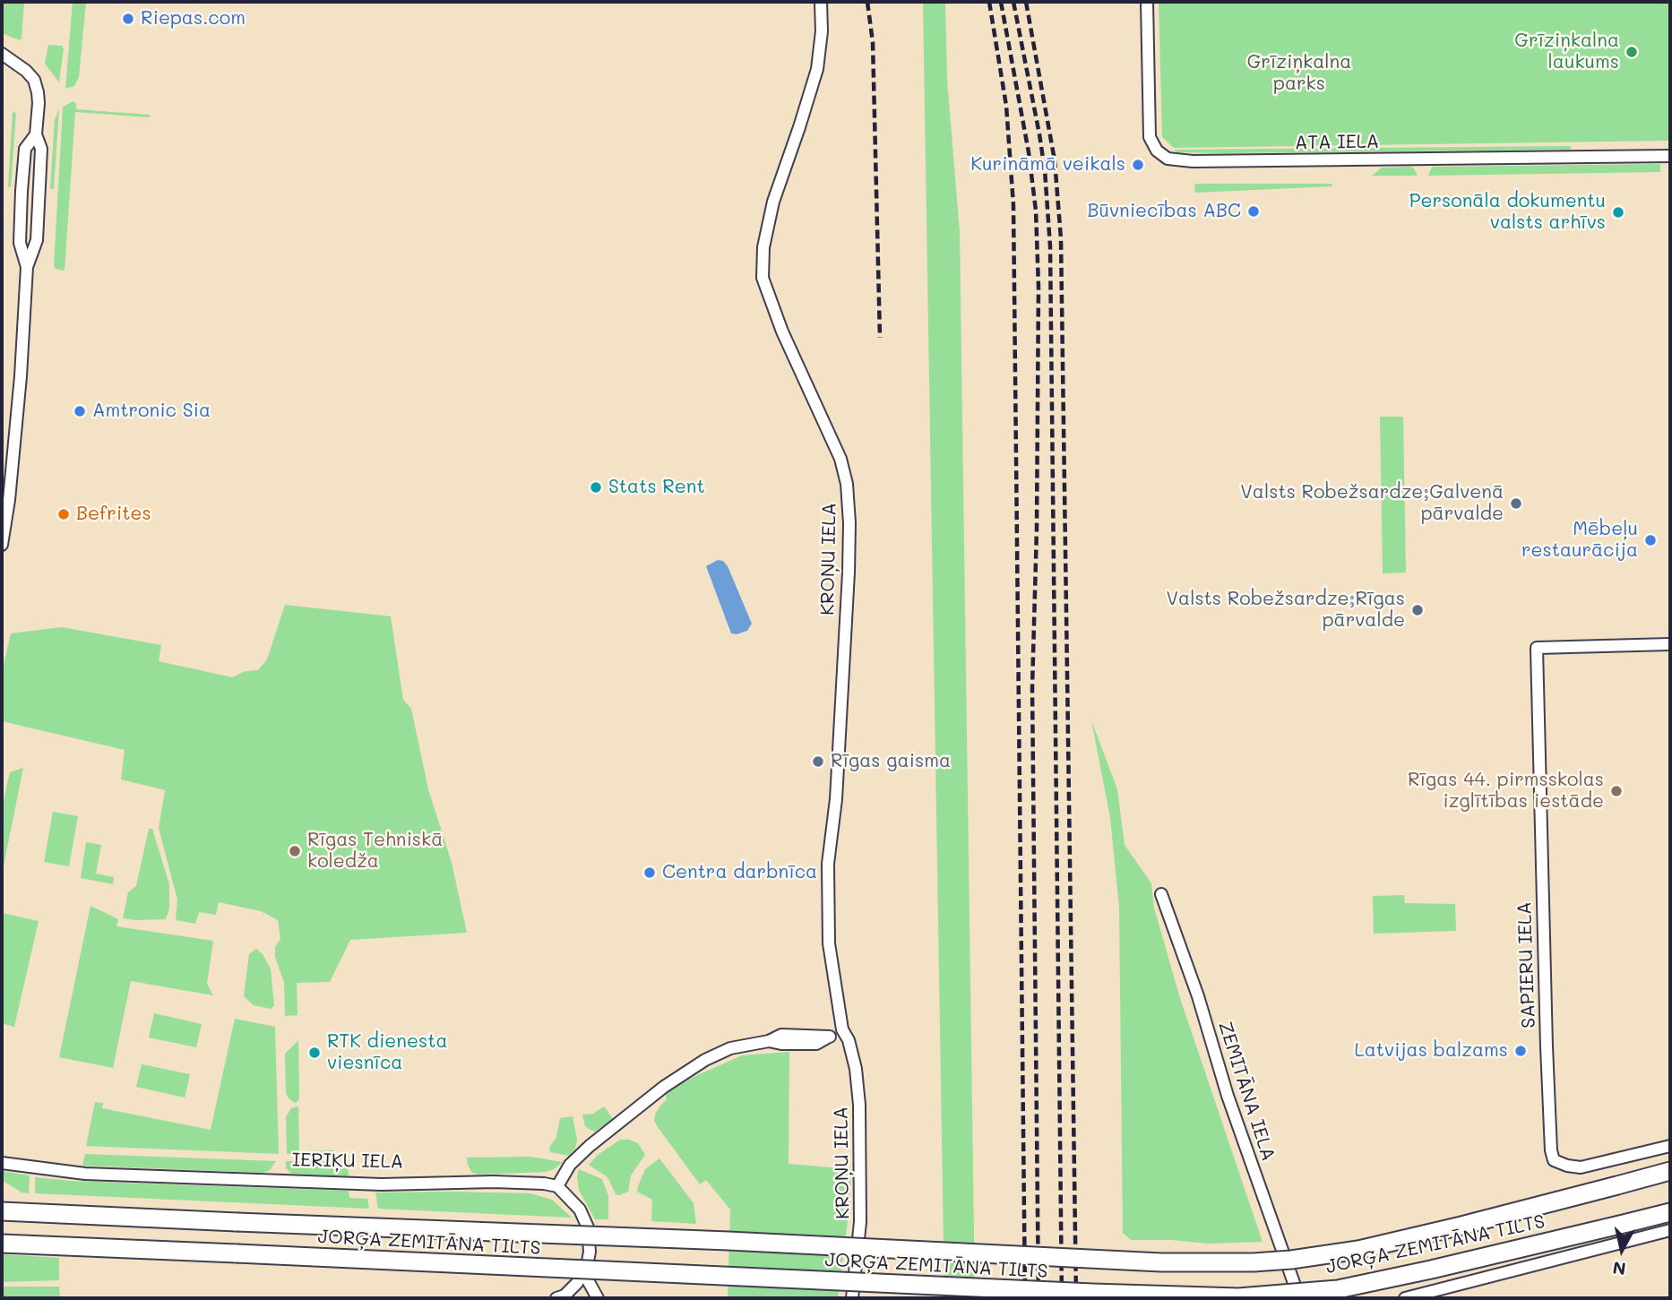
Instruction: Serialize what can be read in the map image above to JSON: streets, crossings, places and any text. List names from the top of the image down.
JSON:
{
  "streets": {
    "main road": ["JORĢA ZEMITĀNA TILTS"],
    "street": [
      "ATA IELA",
      "KROŅU IELA",
      "SAPIERU IELA",
      "ZEMITĀNA IELA",
      "IERIĶU IELA"
    ]
  },
  "parks": ["Grīziņkalna parks"],
  "places": [
    "Riepas.com",
    "Grīziņkalna laukums",
    "Kurināmā veikals",
    "Būvniecības ABC",
    "Personāla dokumentu valsts arhīvs",
    "Amtronic Sia",
    "Stats Rent",
    "Valsts Robežsardze;Galvenā pārvalde",
    "Befrites",
    "Mēbeļu restaurācija",
    "Valsts Robežsardze;Rīgas pārvalde",
    "Rīgas gaisma",
    "Rīgas 44. pirmsskolas izglītības iestāde",
    "Rīgas Tehniskā koledža",
    "Centra darbnīca",
    "Latvijas balzams",
    "RTK dienesta viesnīca"
  ],
  "north": "bottom"
}
